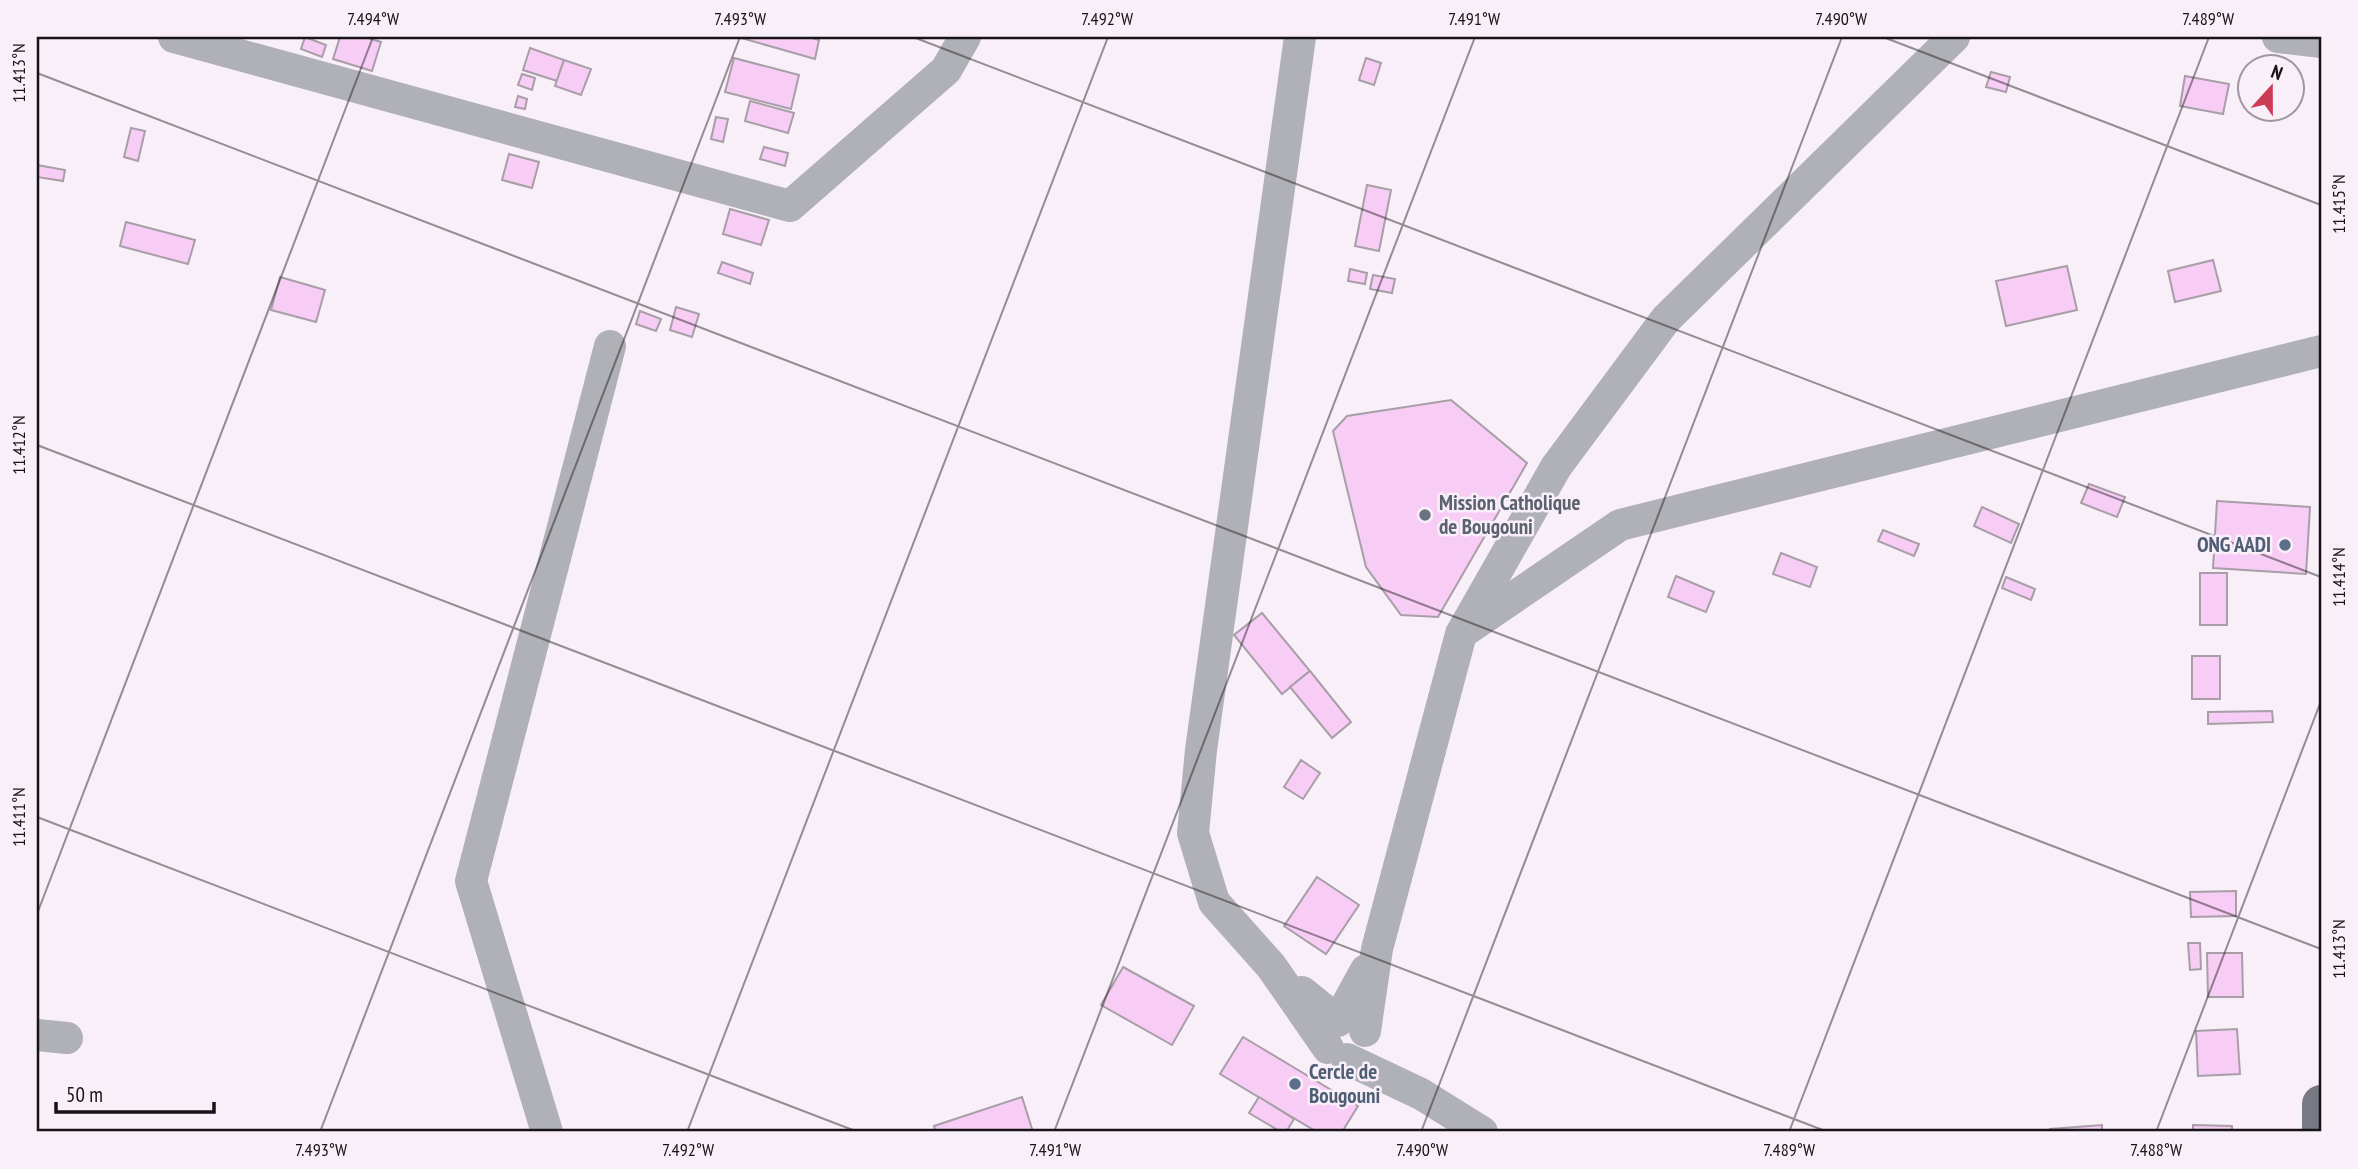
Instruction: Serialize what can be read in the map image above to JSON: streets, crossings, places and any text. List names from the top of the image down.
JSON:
{
  "places": ["Mission Catholique de Bougouni", "ONG AADI", "Cercle de Bougouni"],
  "scale_bar": "50 m",
  "north": "top",
  "coordinates": [
    "7.494°W",
    "7.493°W",
    "7.492°W",
    "7.491°W",
    "7.490°W",
    "7.489°W",
    "11.413°N",
    "11.415°N",
    "11.412°N",
    "11.414°N",
    "11.411°N",
    "7.488°W"
  ]
}
